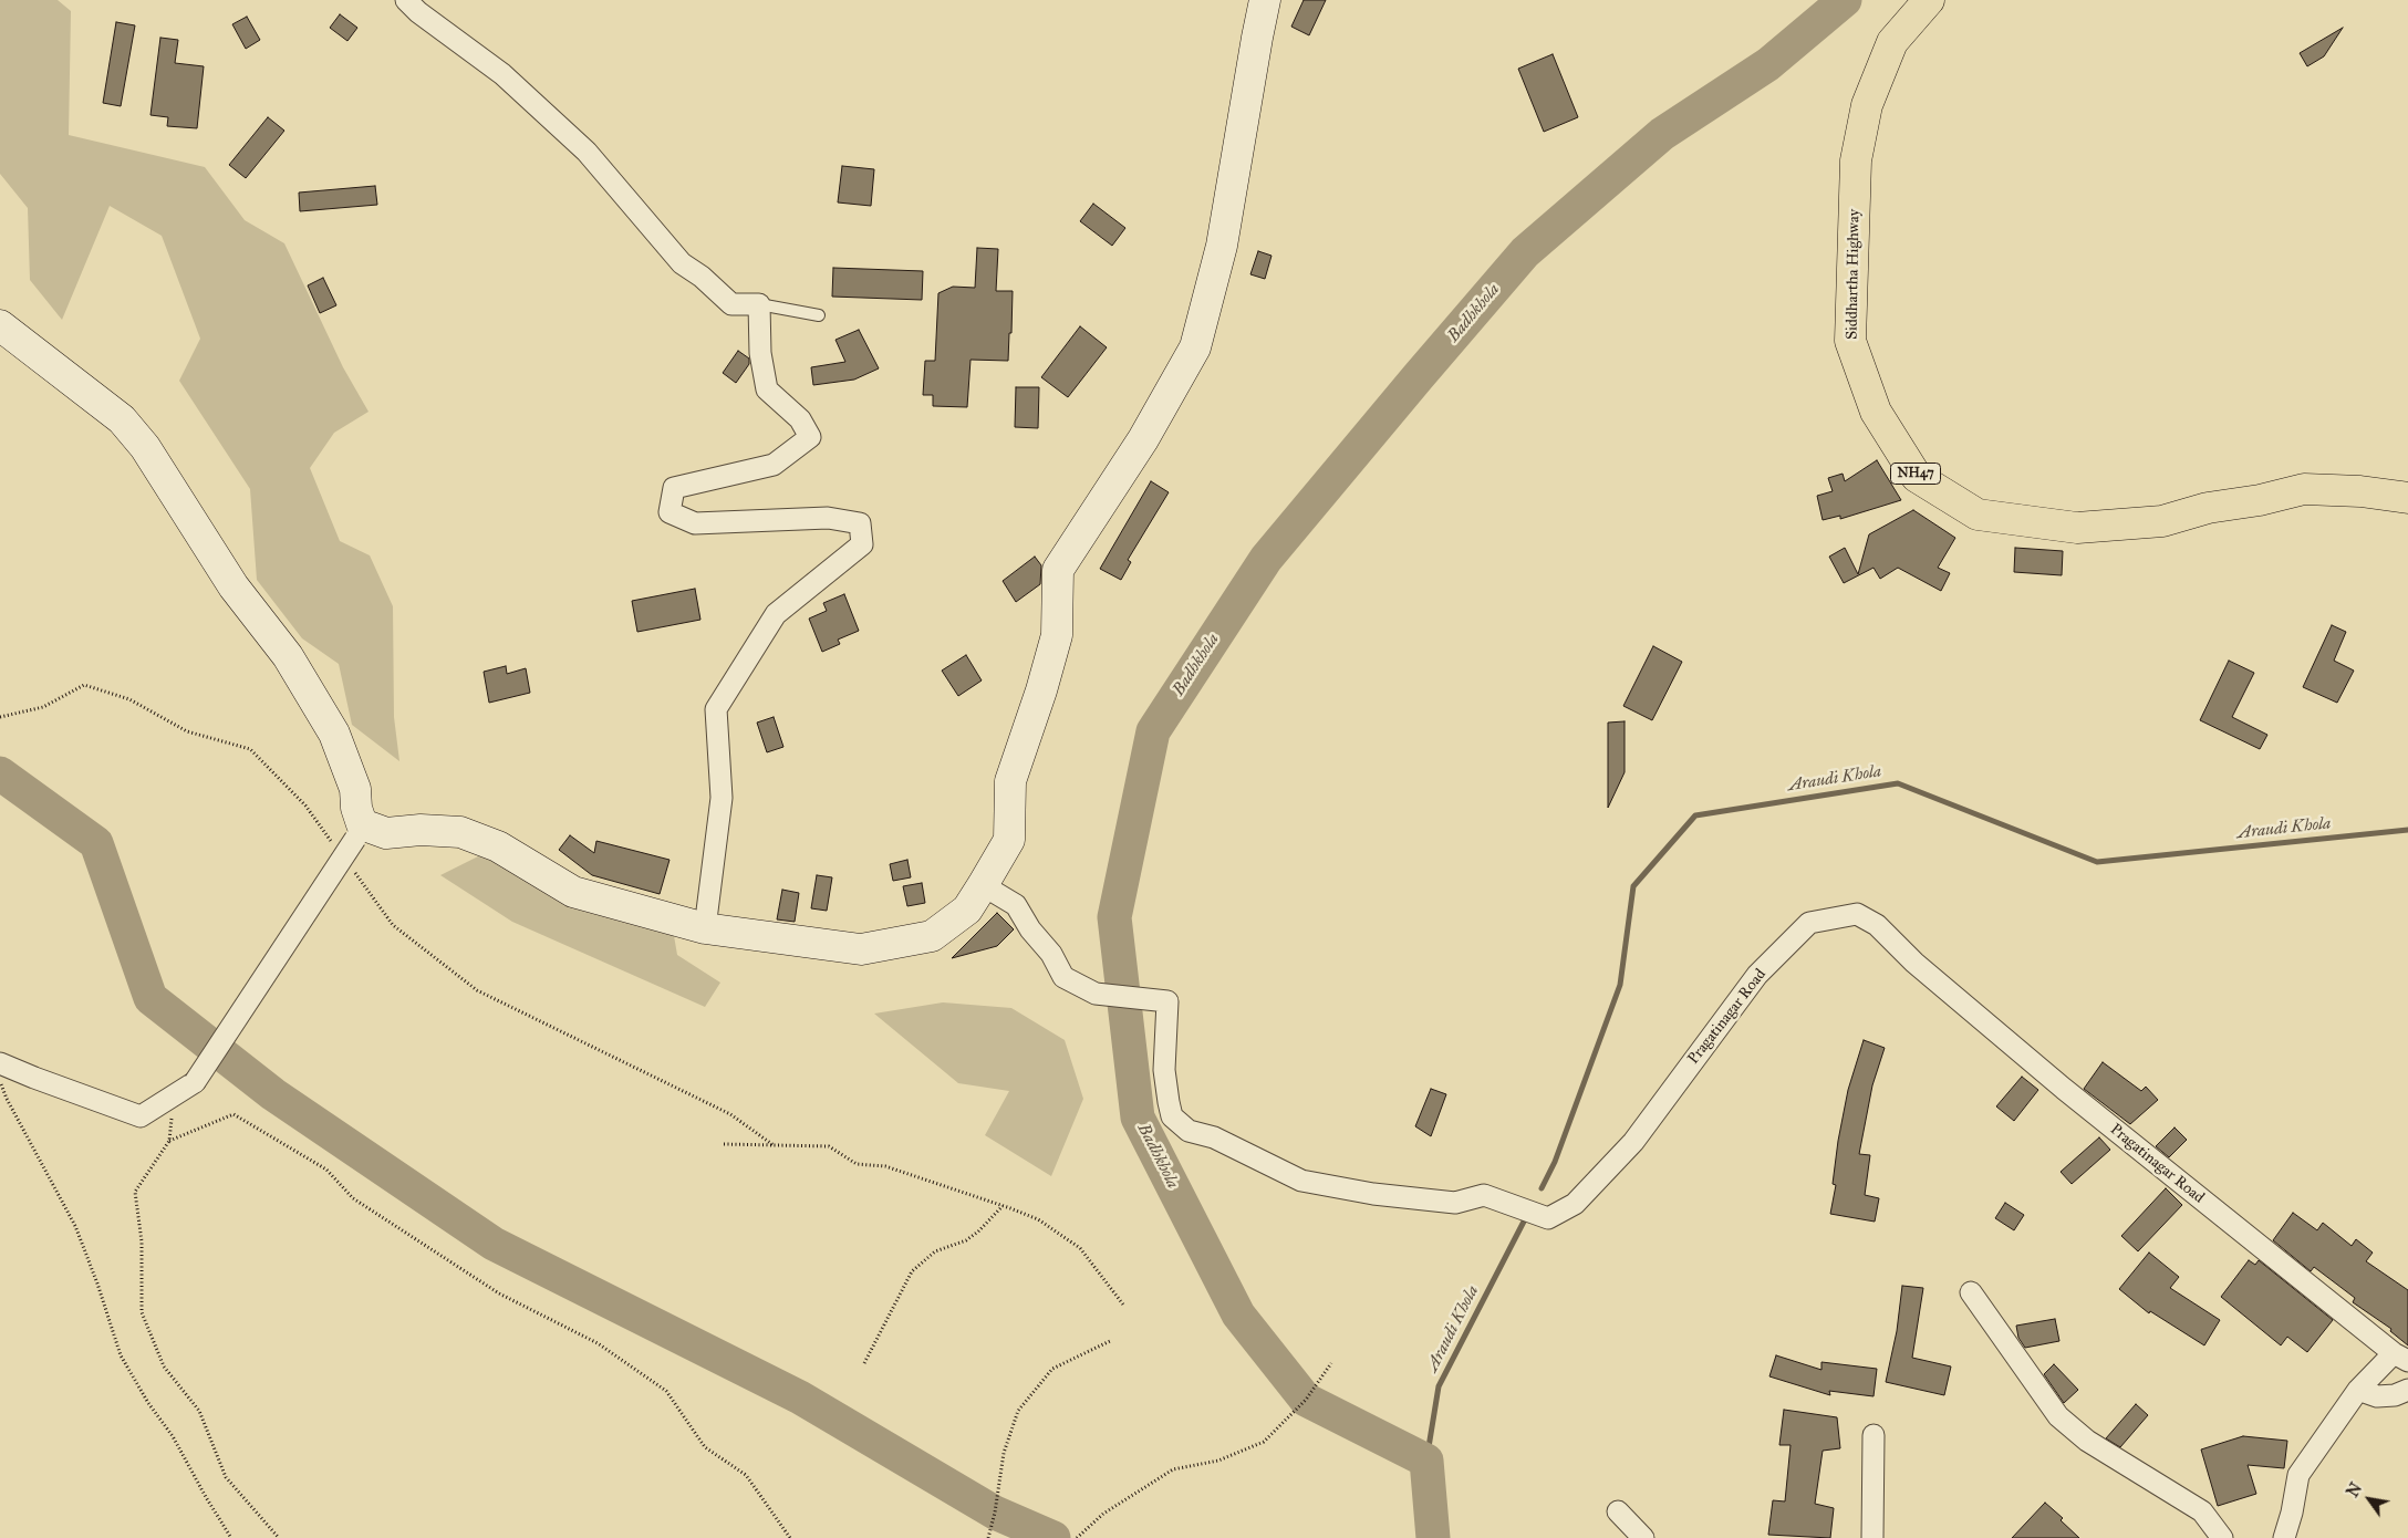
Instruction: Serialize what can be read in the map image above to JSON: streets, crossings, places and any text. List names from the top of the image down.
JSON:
{
  "streets": {
    "highway": ["Siddhartha Highway", "NH47"],
    "street": ["Pragatinagar Road"]
  },
  "water": ["Badhkhola", "Araudi Khola"],
  "north": "top left"
}
